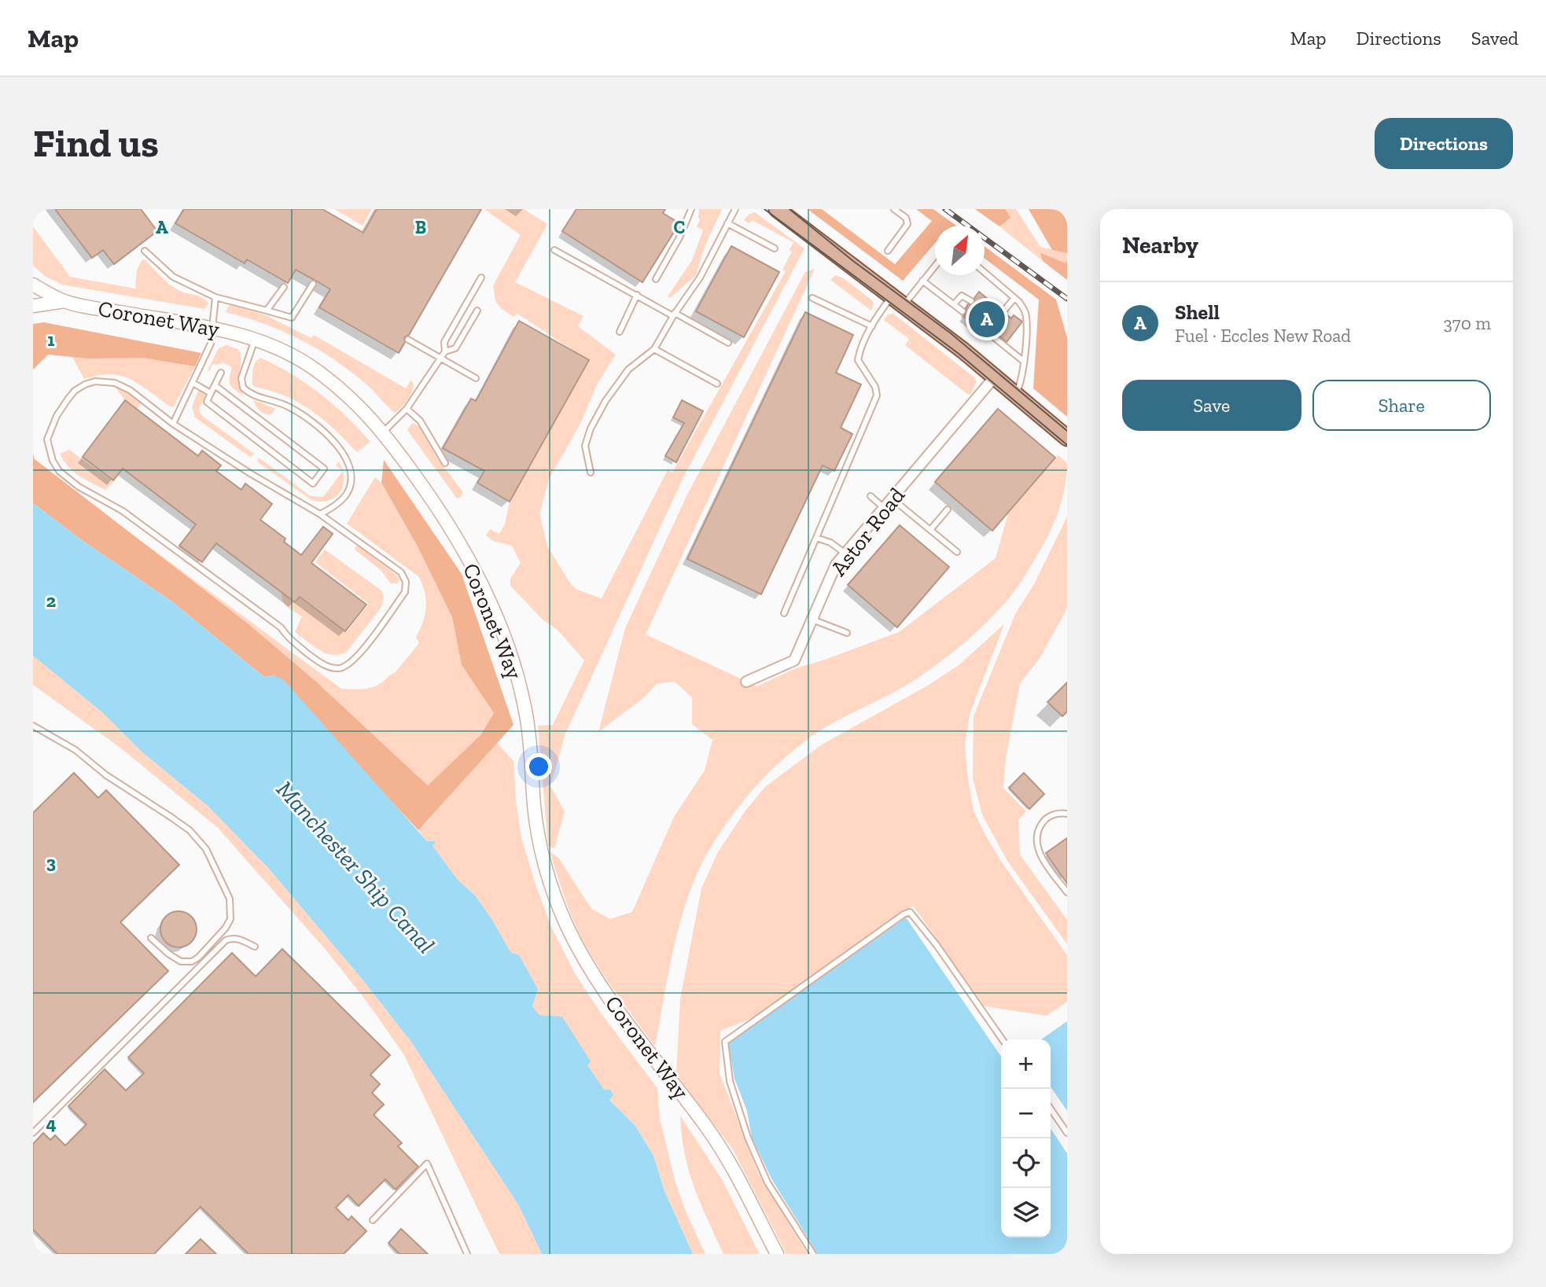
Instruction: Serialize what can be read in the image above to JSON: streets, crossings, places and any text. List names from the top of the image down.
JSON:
{
  "streets": {
    "street": ["Coronet Way", "Astor Road"]
  },
  "water": ["Manchester Ship Canal"],
  "north": "top right",
  "page": {
    "header": "Map",
    "nav": ["Map", "Directions", "Saved"],
    "buttons": [
      "Directions",
      ["Save", "Share"]
    ],
    "title": "Find us",
    "heading": "Nearby",
    "list": [
      {
        "mark": "A",
        "name": "Shell",
        "note": "Fuel · Eccles New Road",
        "value": "370 m"
      }
    ],
    "pins": "A",
    "map_buttons": ["+", "−"]
  },
  "grid": {
    "columns": ["A", "B", "C"],
    "rows": [
      "1",
      "2",
      "3",
      "4"
    ]
  }
}
